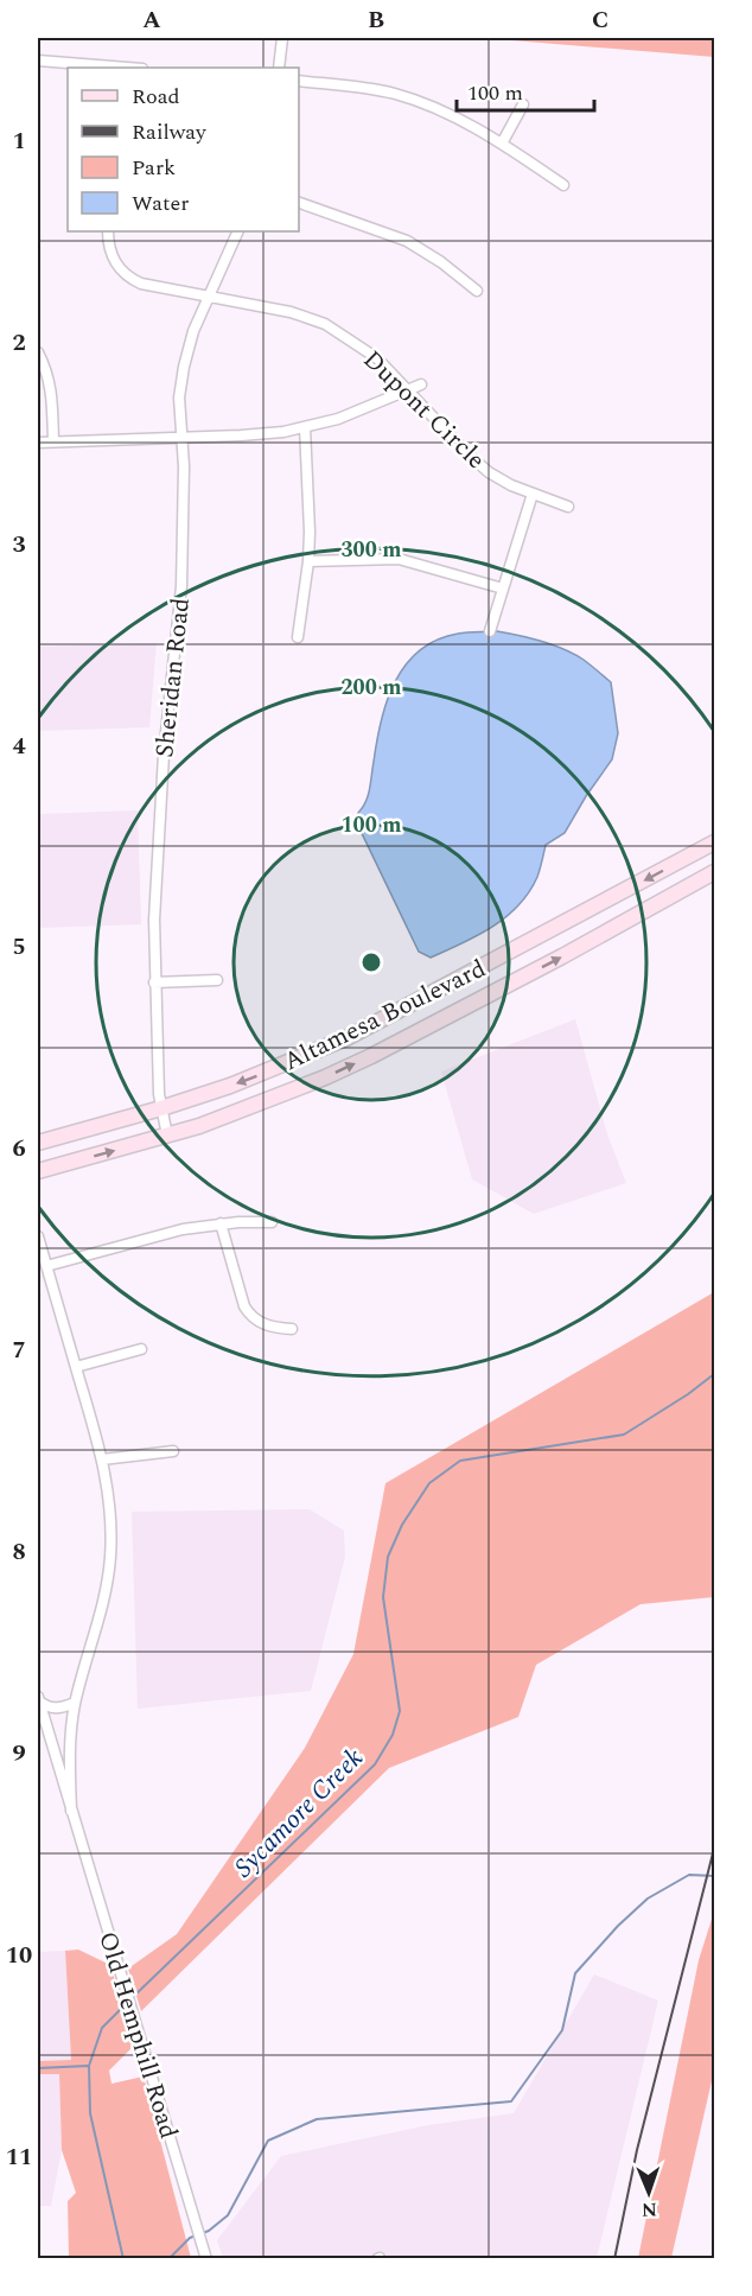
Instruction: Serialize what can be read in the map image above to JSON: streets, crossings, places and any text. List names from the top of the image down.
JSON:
{
  "streets": {
    "main road": ["Altamesa Boulevard"],
    "street": ["Dupont Circle", "Sheridan Road", "Old Hemphill Road"]
  },
  "crossings": [
    ["Dupont Circle", "Sheridan Road"],
    ["Sheridan Road", "Altamesa Boulevard"]
  ],
  "water": ["Sycamore Creek"],
  "legend": [
    "Road",
    "Railway",
    "Park",
    "Water"
  ],
  "scale_bar": "100 m",
  "north": "bottom",
  "grid": {
    "columns": ["A", "B", "C"],
    "rows": [
      "1",
      "2",
      "3",
      "4",
      "5",
      "6",
      "7",
      "8",
      "9",
      "10",
      "11"
    ]
  },
  "rings": ["300 m", "200 m", "100 m"]
}
